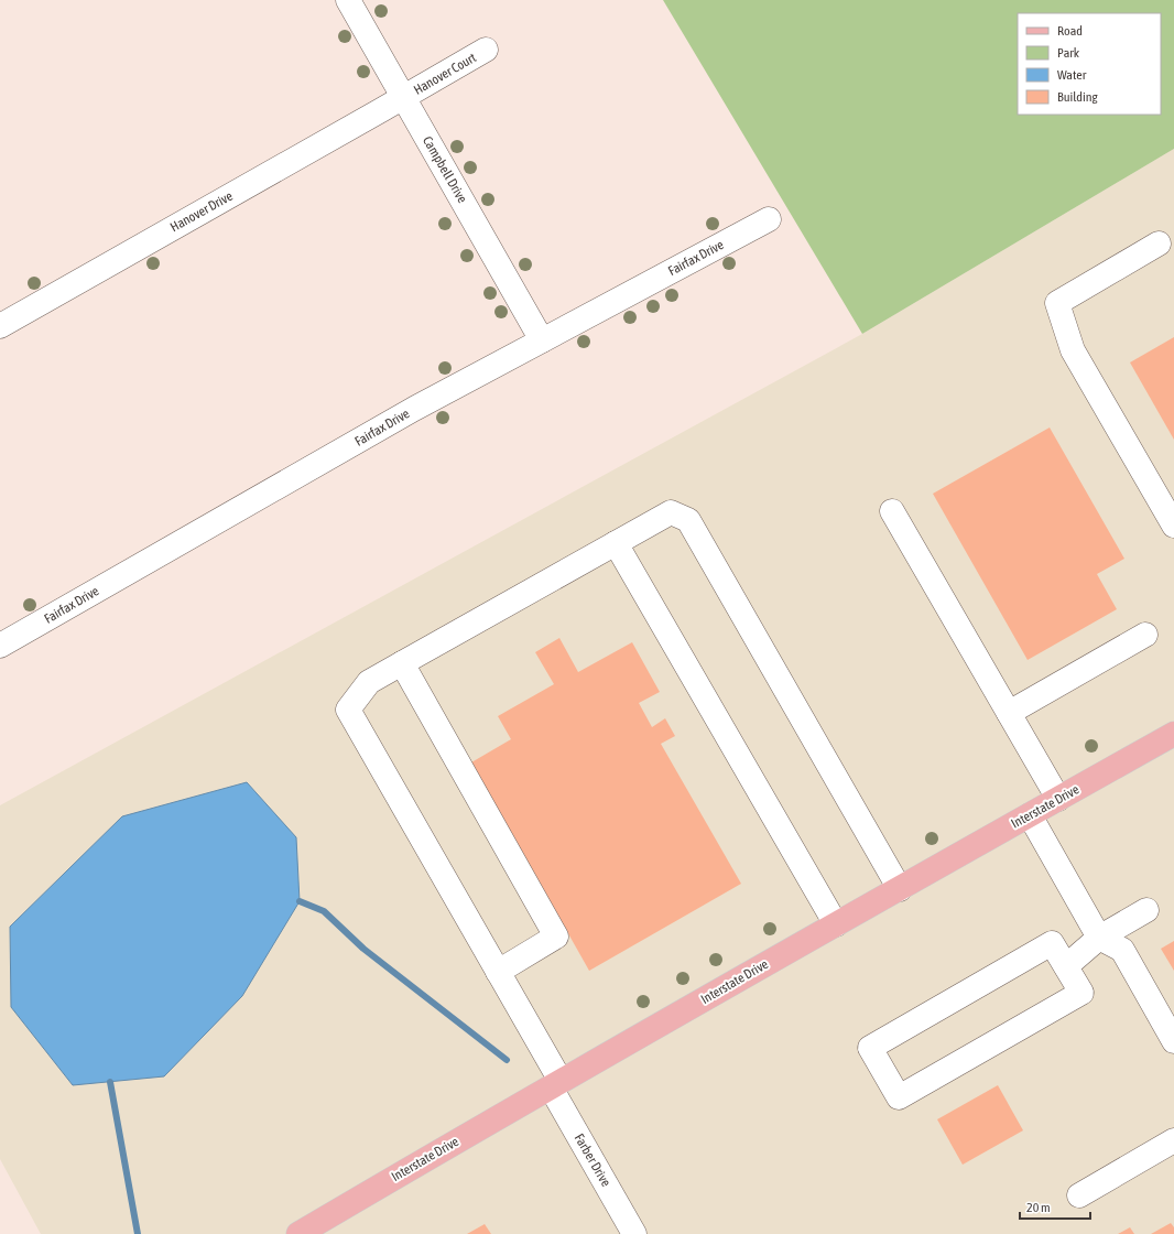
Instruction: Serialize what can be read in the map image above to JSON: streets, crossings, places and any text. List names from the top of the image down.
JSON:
{
  "streets": {
    "main road": ["Interstate Drive"],
    "street": [
      "Hanover Court",
      "Campbell Drive",
      "Hanover Drive",
      "Fairfax Drive",
      "Farber Drive"
    ]
  },
  "crossings": [
    ["Hanover Court", "Campbell Drive"],
    ["Hanover Court", "Hanover Drive"],
    ["Campbell Drive", "Hanover Drive"],
    ["Campbell Drive", "Fairfax Drive"],
    ["Interstate Drive", "Farber Drive"]
  ],
  "legend": [
    "Road",
    "Park",
    "Water",
    "Building"
  ],
  "scale_bar": "20 m"
}
